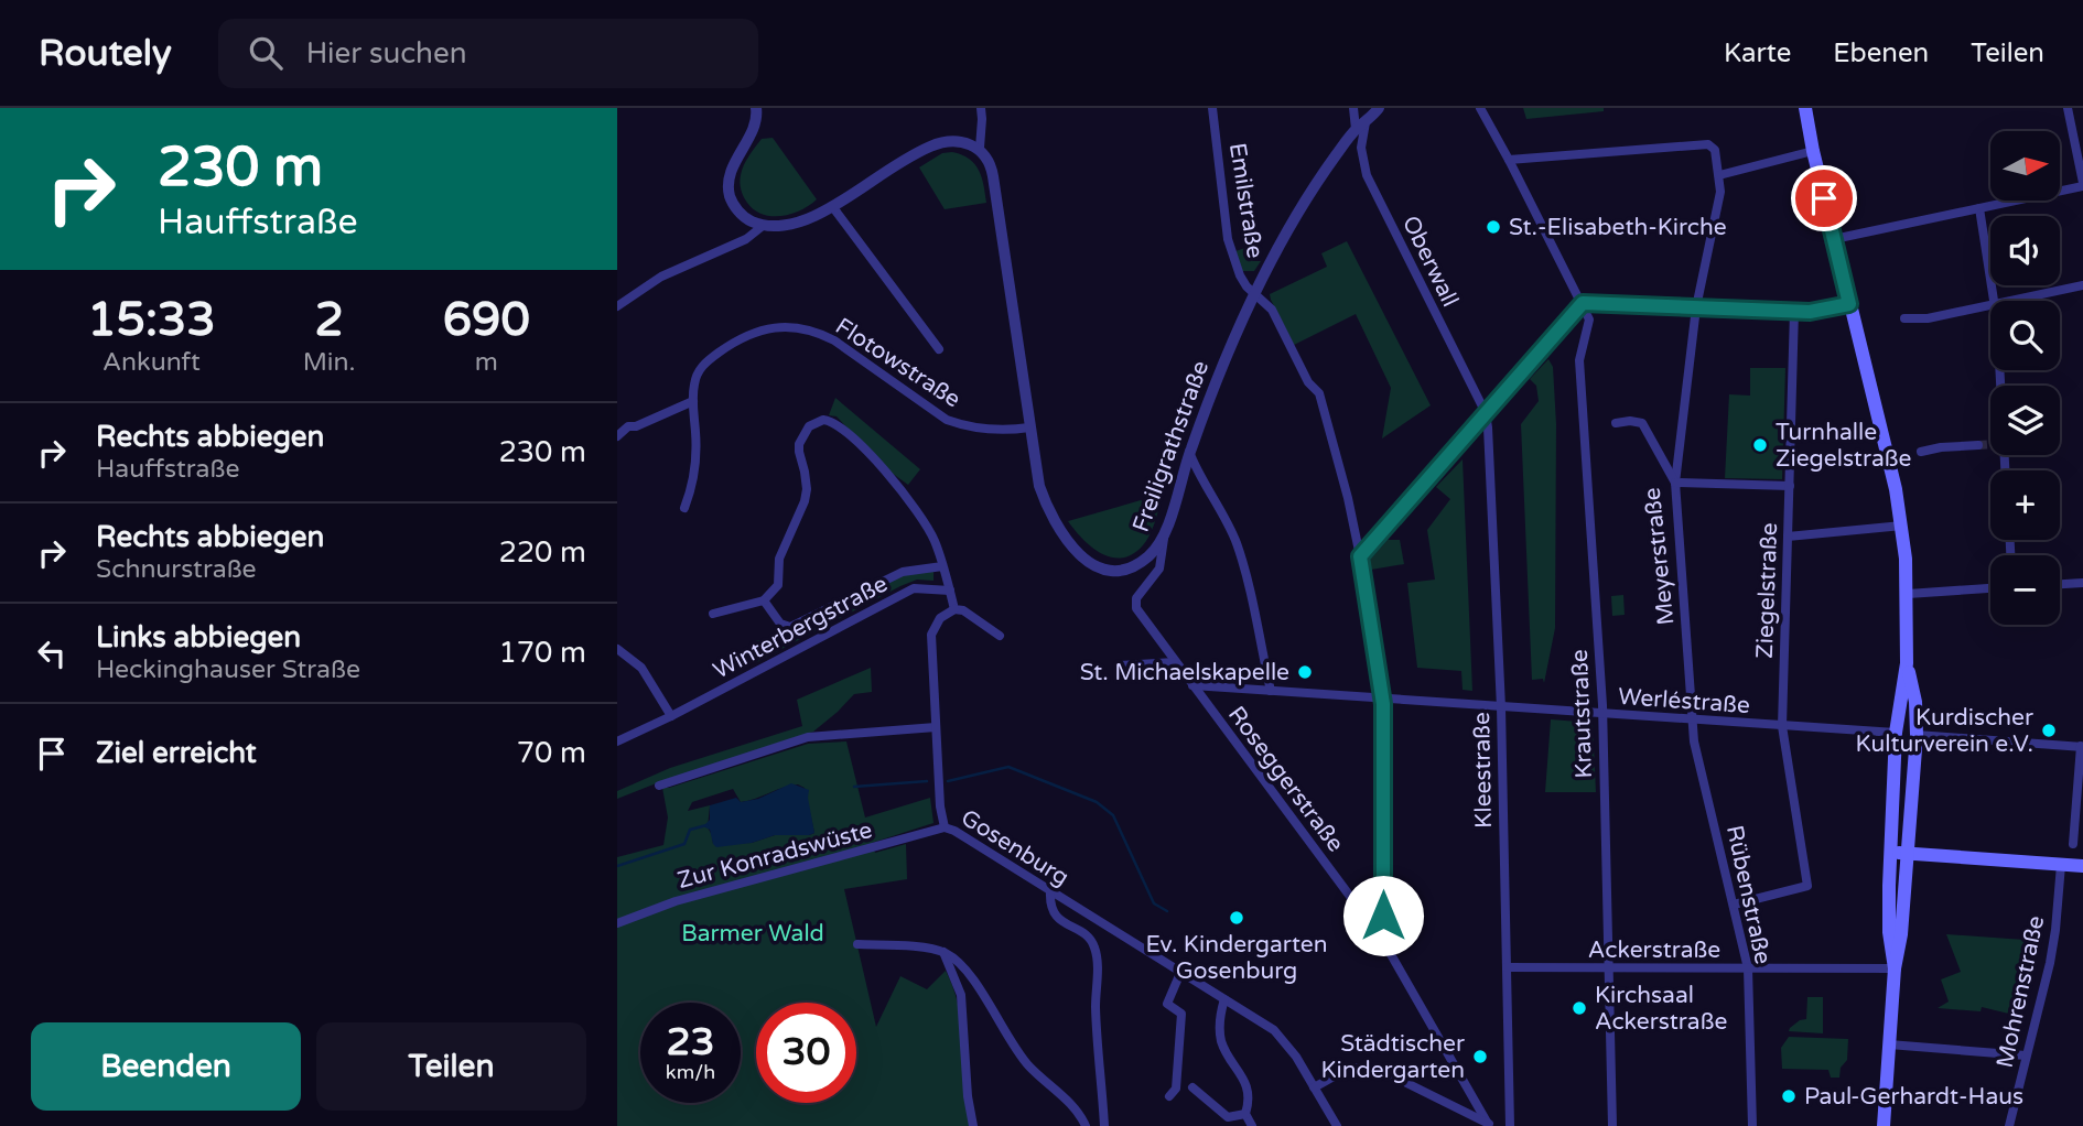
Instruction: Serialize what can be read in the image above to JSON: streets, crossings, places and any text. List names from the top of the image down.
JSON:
{
  "streets": {
    "street": [
      "Emilstraße",
      "Oberwall",
      "Flotowstraße",
      "Freiligrathstraße",
      "Meyerstraße",
      "Ziegelstraße",
      "Winterbergstraße",
      "Werléstraße",
      "Krautstraße",
      "Kleestraße",
      "Roseggerstraße",
      "Gosenburg",
      "Zur Konradswüste",
      "Rübenstraße",
      "Ackerstraße",
      "Mohrenstraße"
    ]
  },
  "crossings": [
    ["Emilstraße", "Freiligrathstraße"],
    ["Emilstraße", "Werléstraße"],
    ["Emilstraße", "Roseggerstraße"],
    ["Oberwall", "Freiligrathstraße"],
    ["Oberwall", "Kleestraße"],
    ["Flotowstraße", "Freiligrathstraße"],
    ["Freiligrathstraße", "Roseggerstraße"],
    ["Meyerstraße", "Werléstraße"],
    ["Meyerstraße", "Rübenstraße"],
    ["Ziegelstraße", "Werléstraße"],
    ["Ziegelstraße", "Rübenstraße"],
    ["Werléstraße", "Krautstraße"],
    ["Werléstraße", "Kleestraße"],
    ["Werléstraße", "Roseggerstraße"],
    ["Werléstraße", "Rübenstraße"],
    ["Krautstraße", "Ackerstraße"],
    ["Kleestraße", "Ackerstraße"],
    ["Gosenburg", "Zur Konradswüste"],
    ["Rübenstraße", "Ackerstraße"]
  ],
  "parks": ["Barmer Wald"],
  "places": [
    "St.-Elisabeth-Kirche",
    "Turnhalle Ziegelstraße",
    "St. Michaelskapelle",
    "Kurdischer Kulturverein e.V.",
    "Ev. Kindergarten Gosenburg",
    "Kirchsaal Ackerstraße",
    "Städtischer Kindergarten",
    "Paul-Gerhardt-Haus"
  ],
  "north": "right",
  "page": {
    "header": "Routely",
    "search": "Hier suchen",
    "nav": ["Karte", "Ebenen", "Teilen"],
    "turn": ["230 m", "Hauffstraße"],
    "map_buttons": ["+", "−"],
    "eta": [
      "15:33",
      "Ankunft",
      "2",
      "Min.",
      "690",
      "m"
    ],
    "list": [
      {
        "name": "Rechts abbiegen",
        "note": "Hauffstraße",
        "value": "230 m"
      },
      {
        "name": "Rechts abbiegen",
        "note": "Schnurstraße",
        "value": "220 m"
      },
      {
        "name": "Links abbiegen",
        "note": "Heckinghauser Straße",
        "value": "170 m"
      },
      {
        "name": "Ziel erreicht",
        "value": "70 m"
      }
    ],
    "speed": "23 km/h",
    "limit": "30",
    "buttons": ["Beenden", "Teilen"]
  }
}
